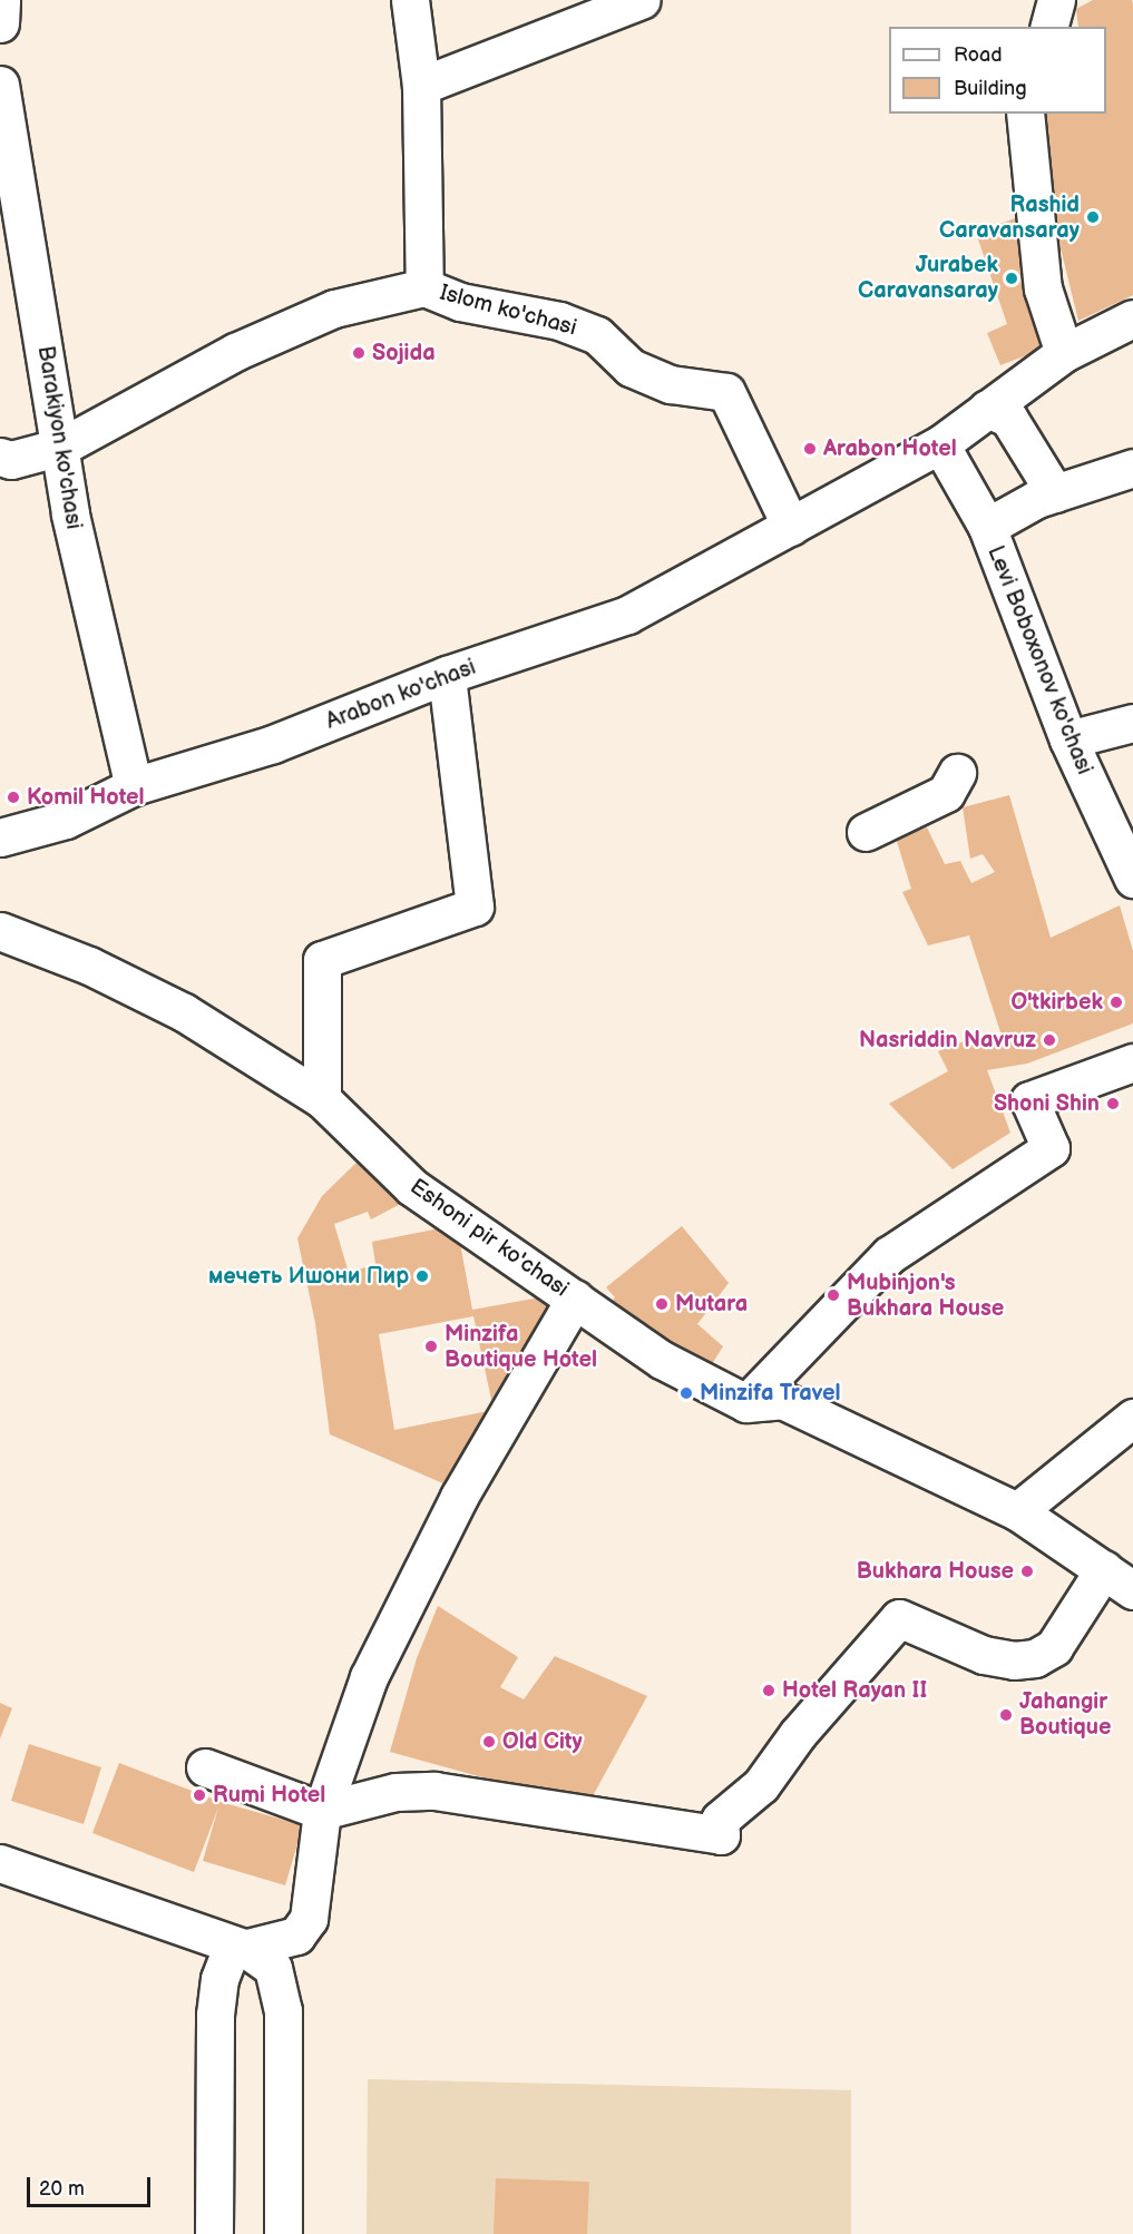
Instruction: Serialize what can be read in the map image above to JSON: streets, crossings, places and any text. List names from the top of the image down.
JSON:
{
  "streets": {
    "street": [
      "Islom ko'chasi",
      "Barakiyon ko'chasi",
      "Levi Boboxonov ko'chasi",
      "Arabon ko'chasi",
      "Eshoni pir ko'chasi"
    ]
  },
  "crossings": [
    ["Islom ko'chasi", "Barakiyon ko'chasi"],
    ["Islom ko'chasi", "Arabon ko'chasi"],
    ["Barakiyon ko'chasi", "Arabon ko'chasi"],
    ["Levi Boboxonov ko'chasi", "Arabon ko'chasi"]
  ],
  "places": [
    "Rashid Caravansaray",
    "Jurabek Caravansaray",
    "Sojida",
    "Arabon Hotel",
    "Komil Hotel",
    "O'tkirbek",
    "Nasriddin Navruz",
    "Shoni Shin",
    "мечеть Ишони Пир",
    "Mubinjon's Bukhara House",
    "Mutara",
    "Minzifa Boutique Hotel",
    "Minzifa Travel",
    "Bukhara House",
    "Hotel Rayan II",
    "Jahangir Boutique",
    "Old City",
    "Rumi Hotel"
  ],
  "legend": ["Road", "Building"],
  "scale_bar": "20 m"
}
